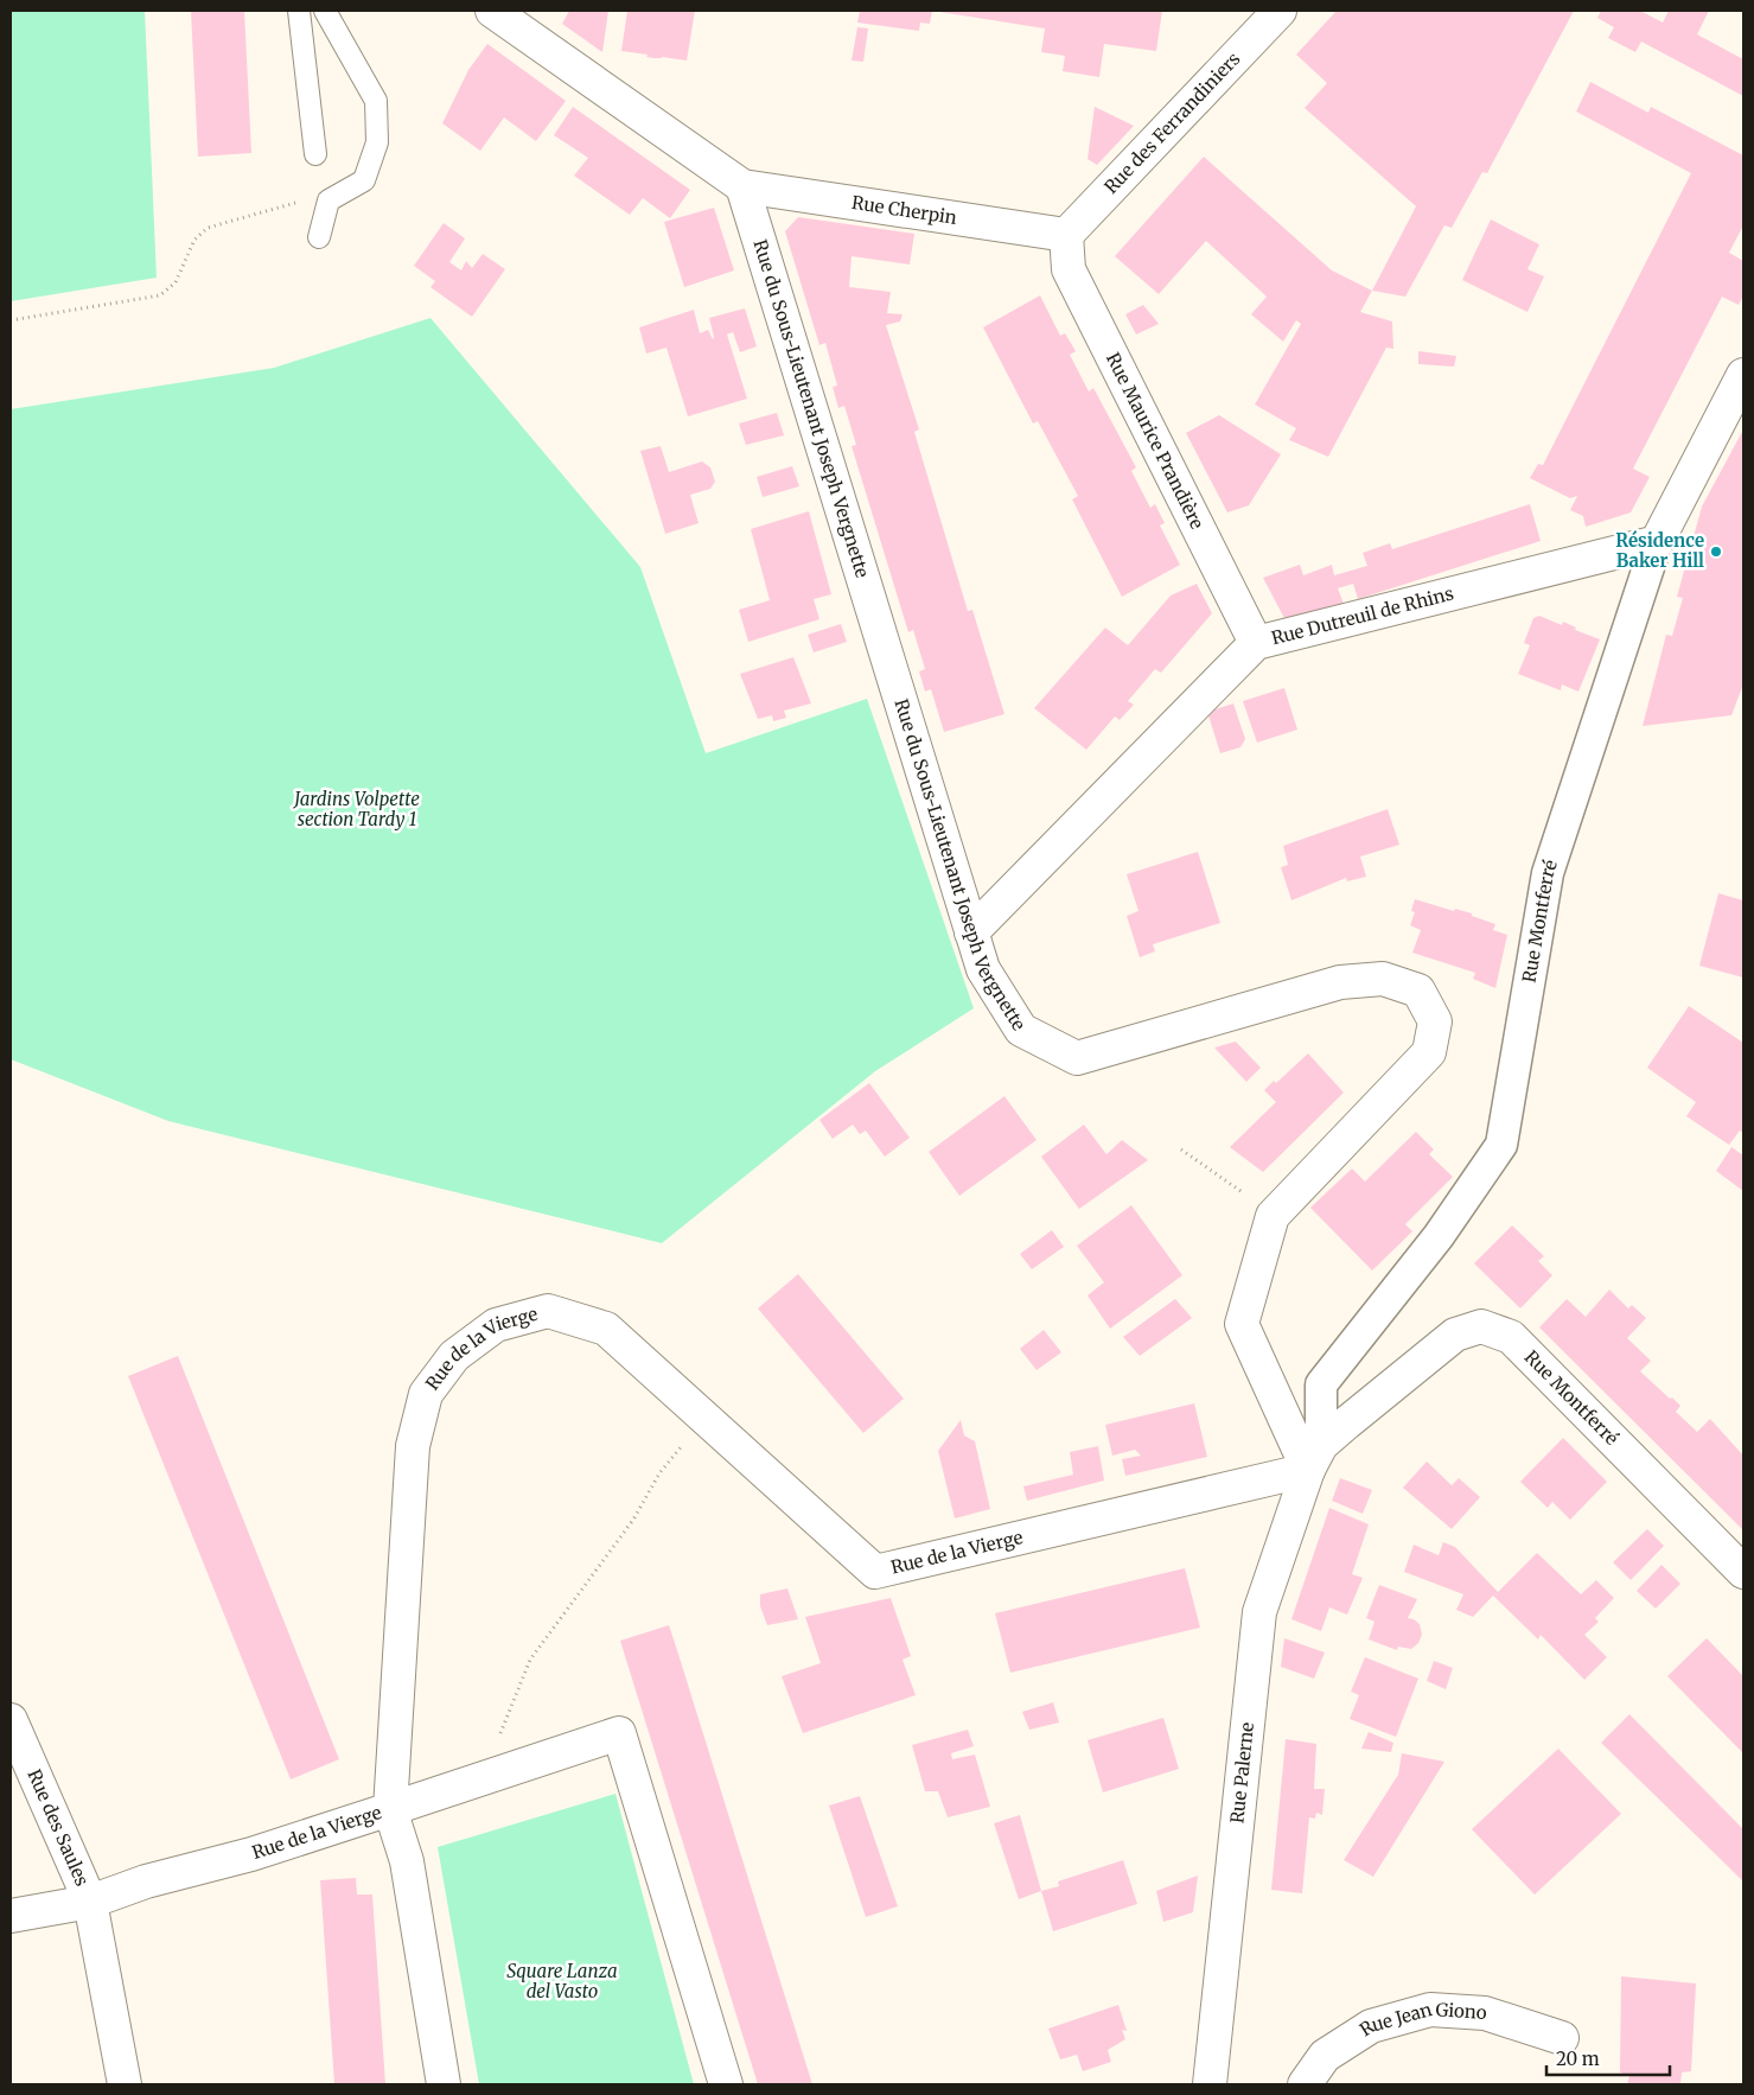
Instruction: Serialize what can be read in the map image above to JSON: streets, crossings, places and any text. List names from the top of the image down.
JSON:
{
  "streets": {
    "street": [
      "Rue des Ferrandiniers",
      "Rue Cherpin",
      "Rue du Sous-Lieutenant Joseph Vergnette",
      "Rue Maurice Prandière",
      "Rue Dutreuil de Rhins",
      "Rue Montferré",
      "Rue de la Vierge",
      "Rue Palerne",
      "Rue des Saules",
      "Rue Jean Giono"
    ]
  },
  "crossings": [
    ["Rue des Ferrandiniers", "Rue Cherpin"],
    ["Rue des Ferrandiniers", "Rue Maurice Prandière"],
    ["Rue Cherpin", "Rue du Sous-Lieutenant Joseph Vergnette"],
    ["Rue Cherpin", "Rue Maurice Prandière"],
    ["Rue du Sous-Lieutenant Joseph Vergnette", "Rue Dutreuil de Rhins"],
    ["Rue du Sous-Lieutenant Joseph Vergnette", "Rue Montferré"],
    ["Rue du Sous-Lieutenant Joseph Vergnette", "Rue de la Vierge"],
    ["Rue du Sous-Lieutenant Joseph Vergnette", "Rue Palerne"],
    ["Rue Maurice Prandière", "Rue Dutreuil de Rhins"],
    ["Rue Dutreuil de Rhins", "Rue Montferré"],
    ["Rue Montferré", "Rue de la Vierge"],
    ["Rue Montferré", "Rue Palerne"],
    ["Rue de la Vierge", "Rue Palerne"],
    ["Rue de la Vierge", "Rue des Saules"]
  ],
  "parks": ["Jardins Volpette section Tardy 1", "Square Lanza del Vasto"],
  "places": ["Résidence Baker Hill"],
  "scale_bar": "20 m"
}
